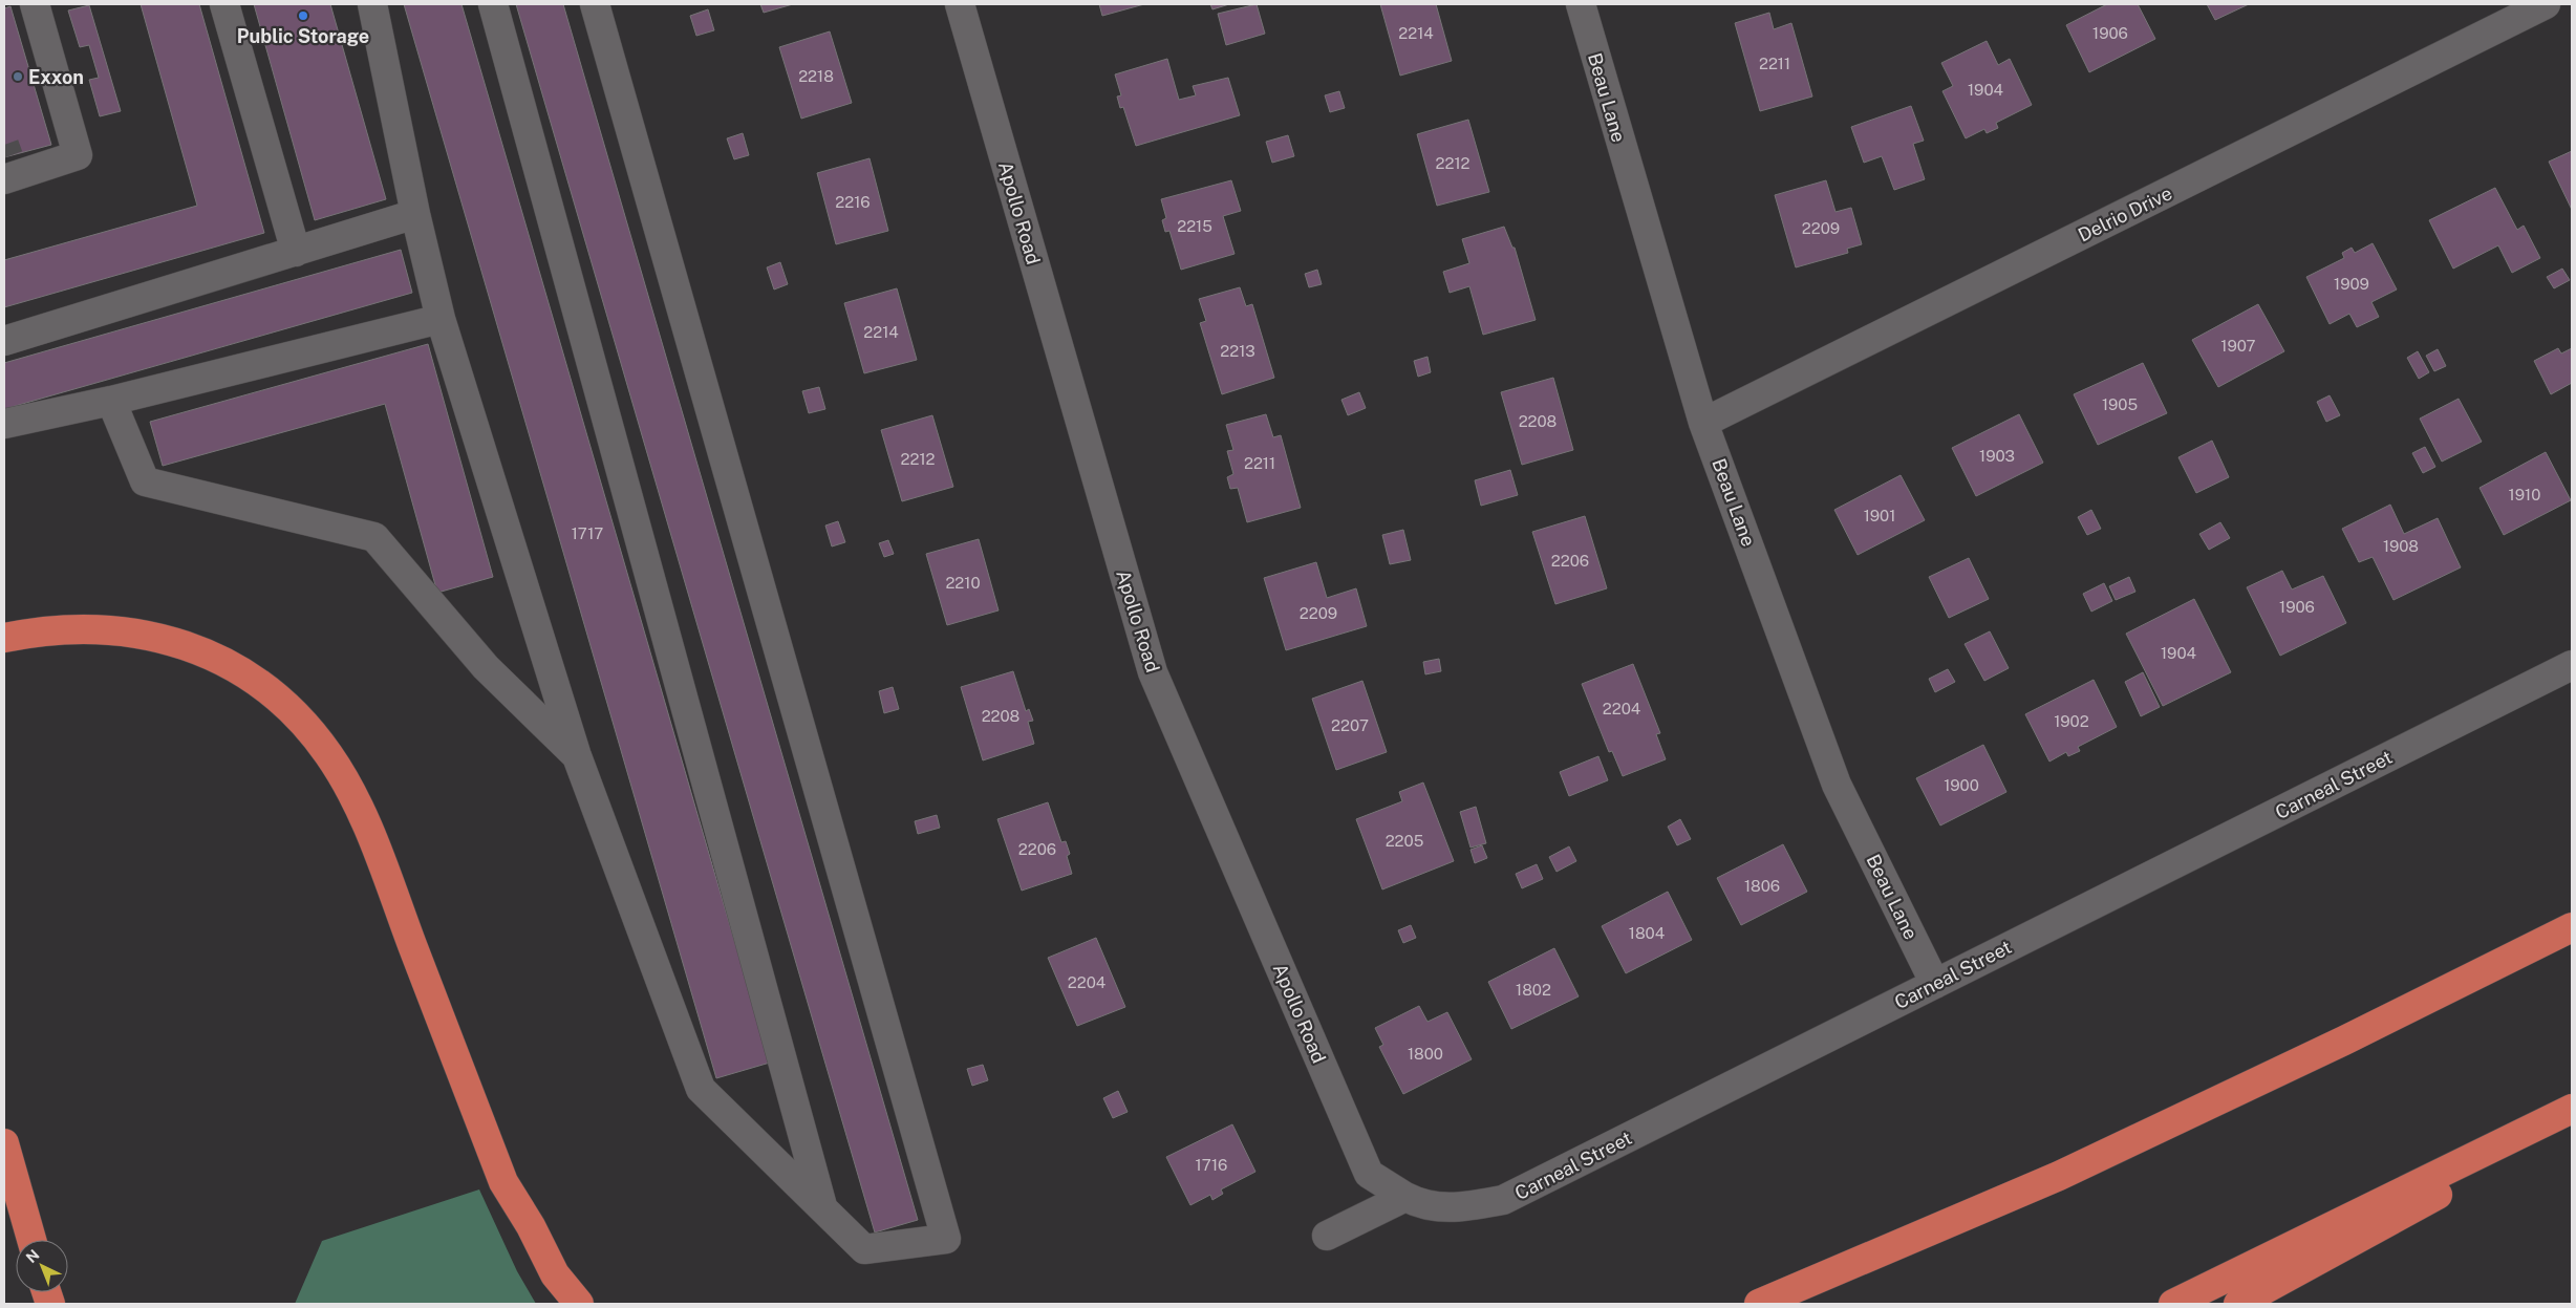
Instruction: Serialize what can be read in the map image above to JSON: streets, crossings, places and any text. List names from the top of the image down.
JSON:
{
  "streets": {
    "street": [
      "Beau Lane",
      "Apollo Road",
      "Delrio Drive",
      "Carneal Street"
    ]
  },
  "crossings": [
    ["Beau Lane", "Delrio Drive"],
    ["Beau Lane", "Carneal Street"],
    ["Apollo Road", "Carneal Street"]
  ],
  "places": ["Public Storage", "Exxon"],
  "house_numbers": [
    "2214",
    "1906",
    "2211",
    "2218",
    "1904",
    "2212",
    "2216",
    "2215",
    "2209",
    "1909",
    "2214",
    "1907",
    "2213",
    "1905",
    "2208",
    "1903",
    "2212",
    "2211",
    "1910",
    "1901",
    "1717",
    "1908",
    "2206",
    "2210",
    "1906",
    "2209",
    "1904",
    "2204",
    "2208",
    "1902",
    "2207",
    "1900",
    "2205",
    "2206",
    "1806",
    "1804",
    "2204",
    "1802",
    "1800",
    "1716"
  ],
  "north": "top left"
}
